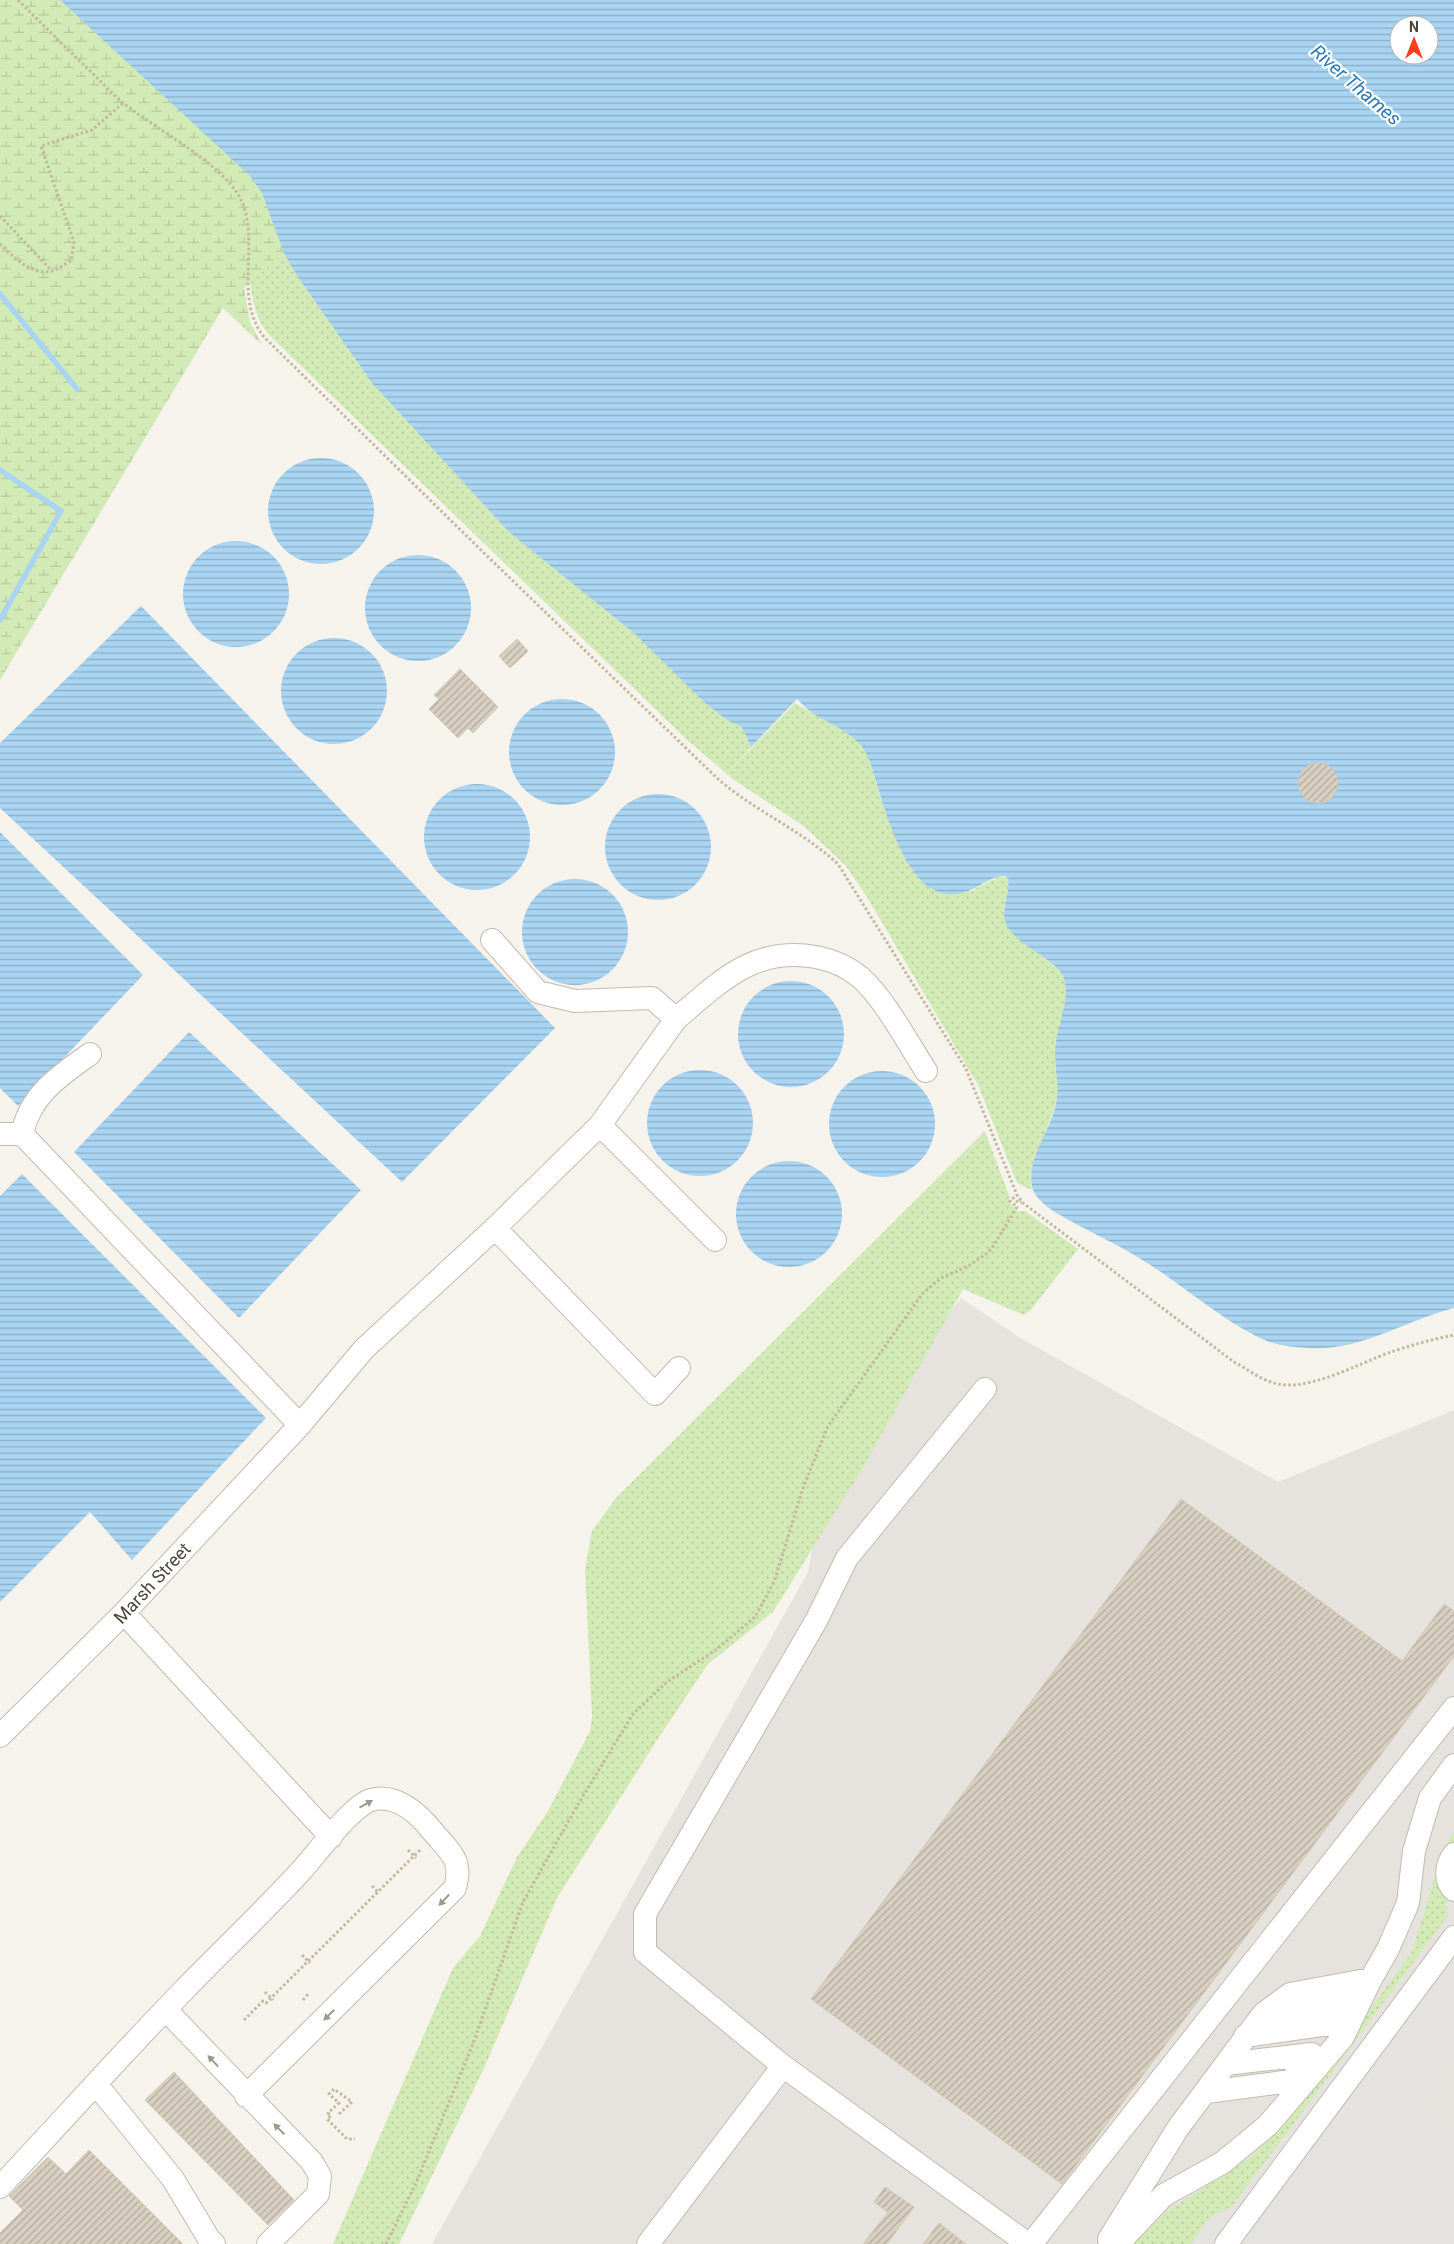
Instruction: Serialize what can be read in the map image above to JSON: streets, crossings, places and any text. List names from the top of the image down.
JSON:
{
  "streets": {
    "street": ["Marsh Street"]
  },
  "water": ["River Thames"],
  "north": "top"
}
